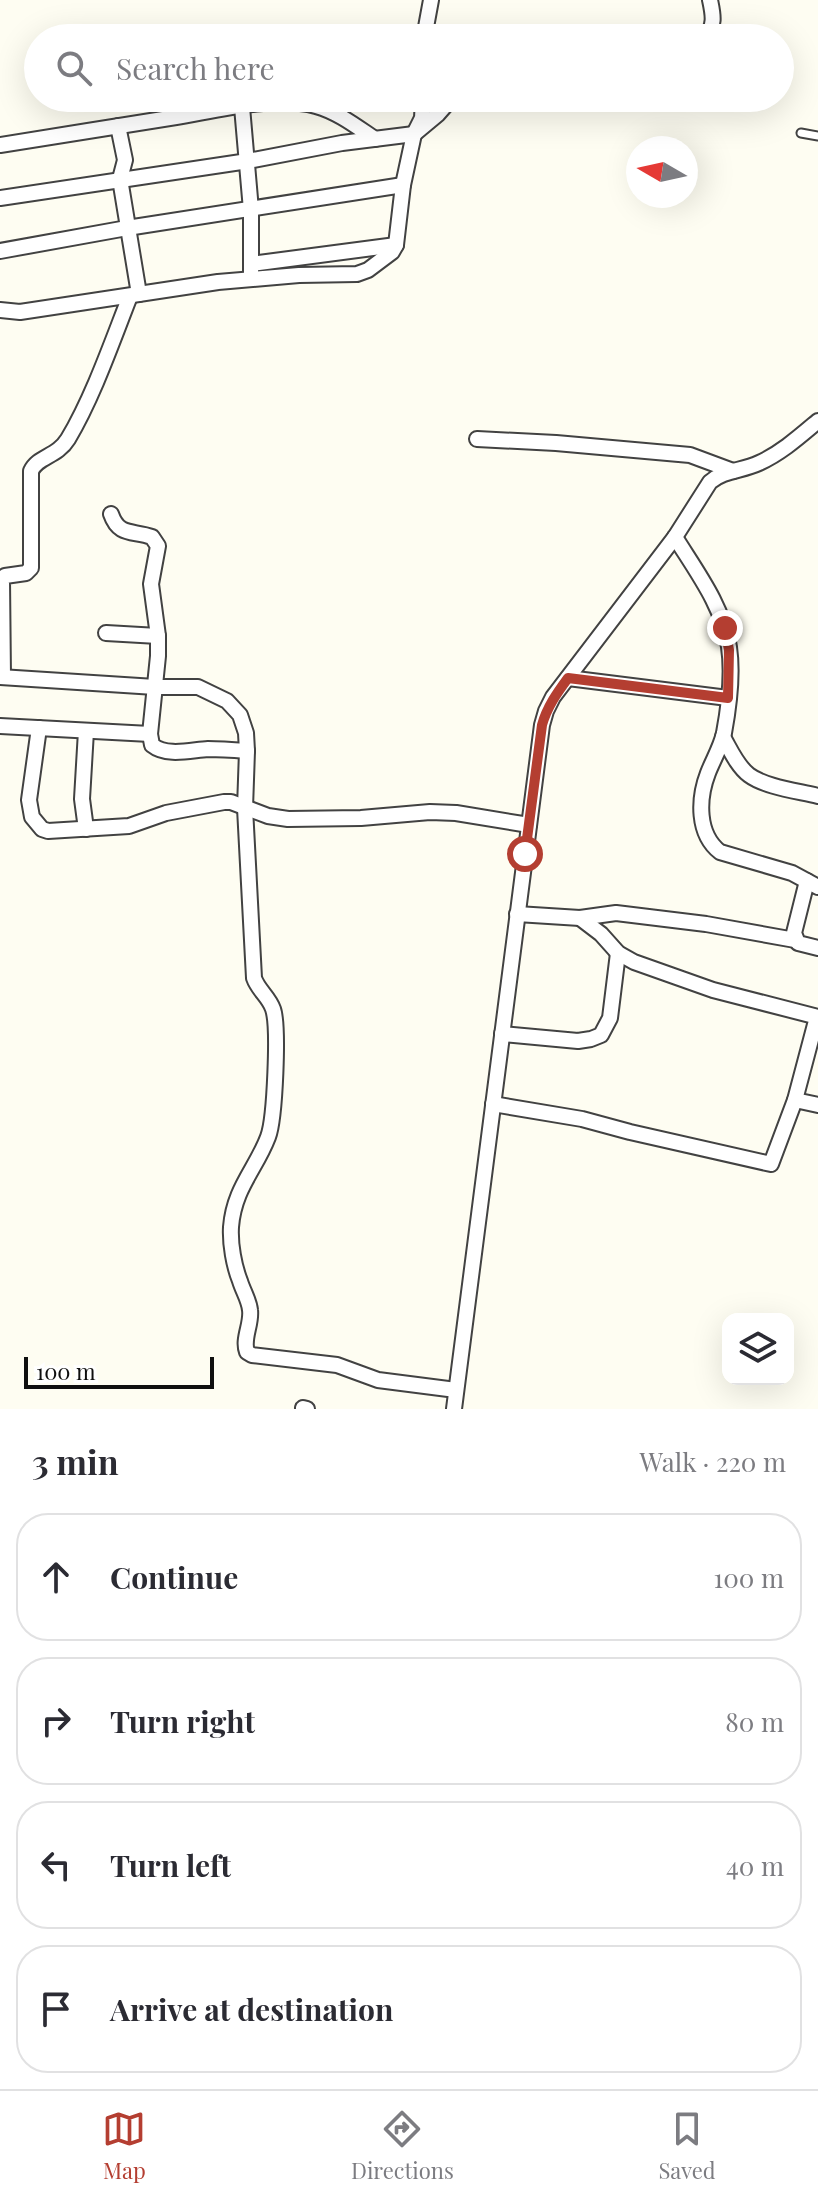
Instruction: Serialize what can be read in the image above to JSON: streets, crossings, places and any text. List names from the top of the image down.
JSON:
{
  "scale_bar": "100 m",
  "north": "left",
  "page": {
    "search": "Search here",
    "scale": "100 m",
    "heading": ["3 min", "Walk · 220 m"],
    "list": [
      ["Continue", "100 m"],
      ["Turn right", "80 m"],
      ["Turn left", "40 m"],
      "Arrive at destination"
    ],
    "nav": ["Map", "Directions", "Saved"]
  }
}
